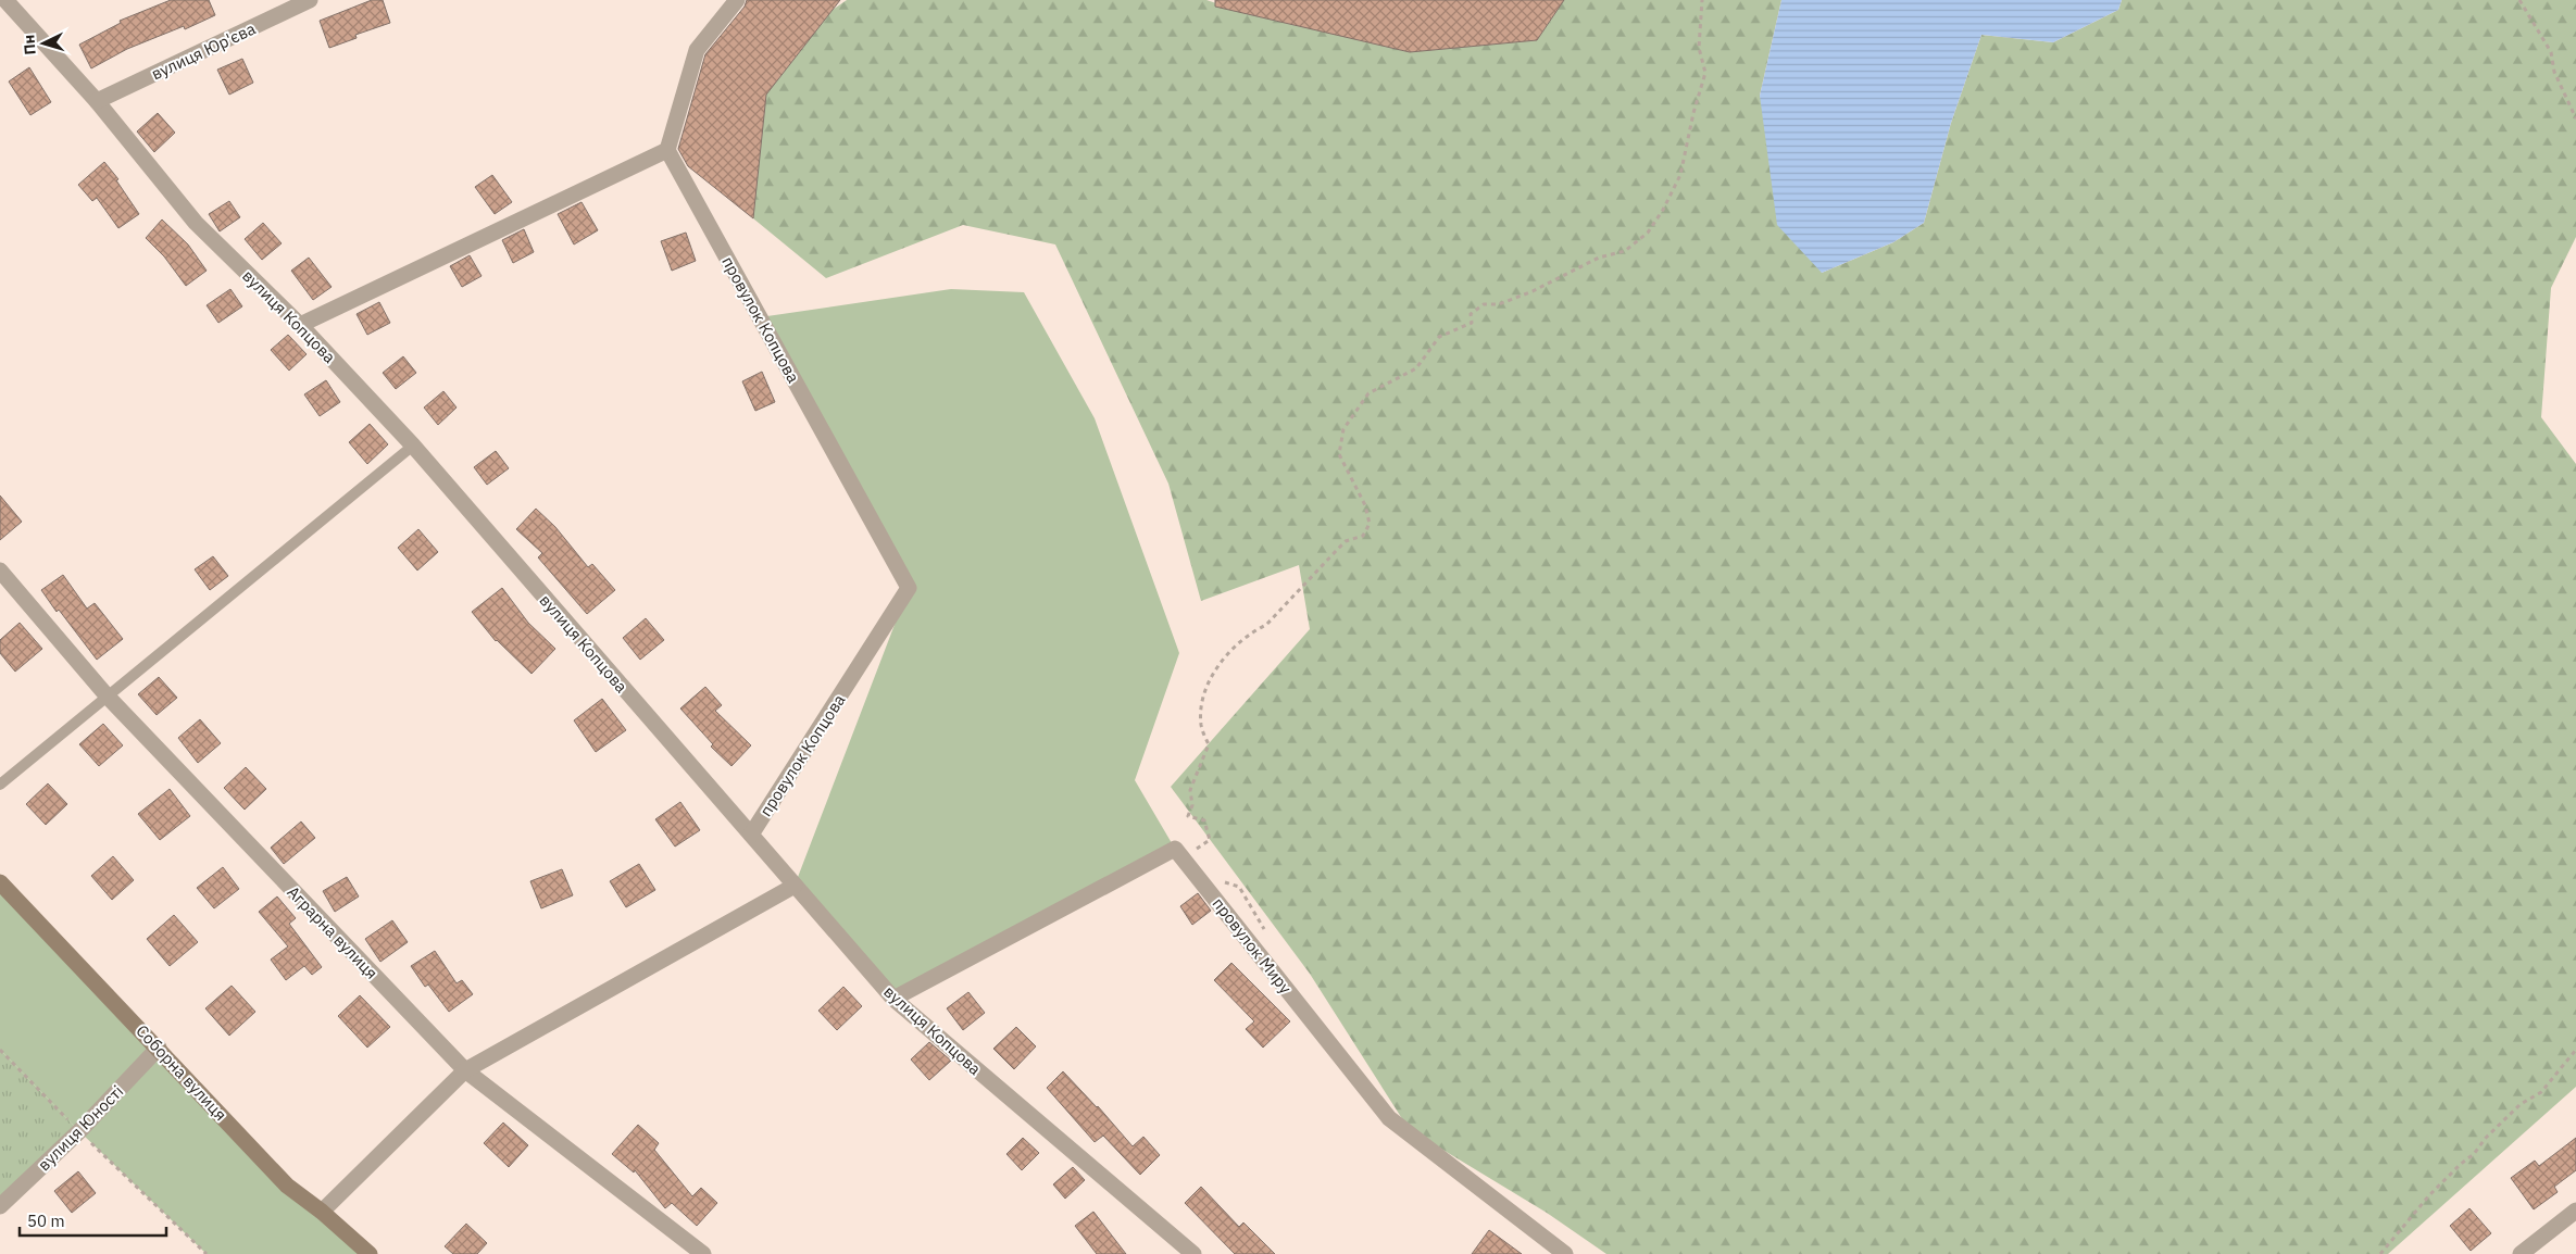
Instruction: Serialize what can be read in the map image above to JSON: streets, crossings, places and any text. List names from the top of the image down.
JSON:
{
  "streets": {
    "main road": ["Соборна вулиця"],
    "street": [
      "вулиця Юр'єва",
      "вулиця Копцова",
      "провулок Копцова",
      "Аграрна вулиця",
      "провулок Миру",
      "вулиця Юності"
    ]
  },
  "crossings": [
    ["вулиця Юр'єва", "вулиця Копцова"],
    ["вулиця Копцова", "провулок Копцова"],
    ["вулиця Копцова", "провулок Миру"],
    ["Соборна вулиця", "вулиця Юності"]
  ],
  "scale_bar": "50 m",
  "north": "left"
}
